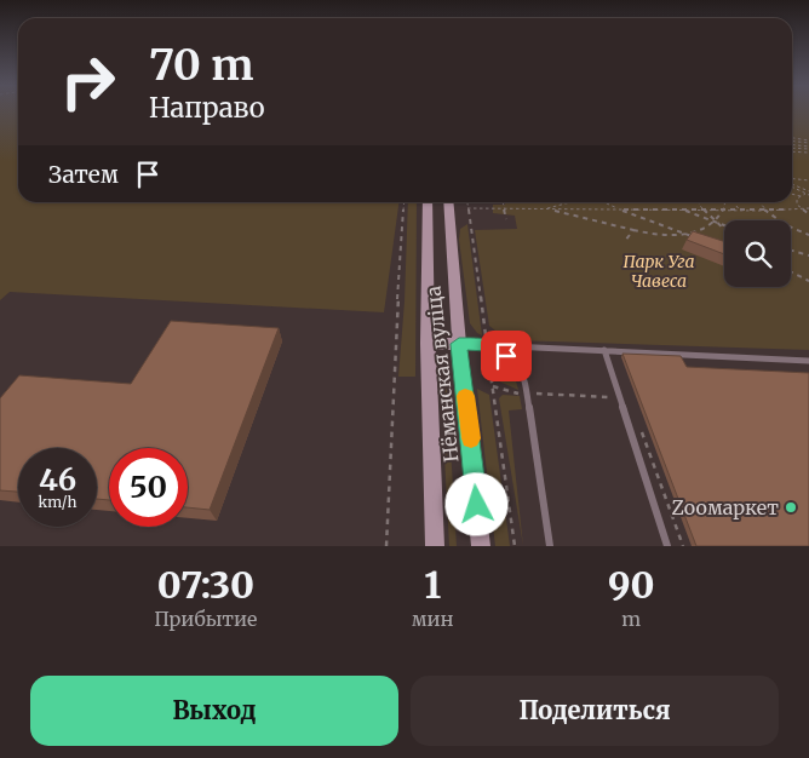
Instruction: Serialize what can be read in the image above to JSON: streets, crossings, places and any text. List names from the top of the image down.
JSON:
{
  "streets": {
    "main road": ["Нёманская вуліца"]
  },
  "parks": ["Парк Уга Чавеса"],
  "places": ["Zooмаркет"],
  "page": {
    "turn": ["70 m", "Направо"],
    "then": "Затем",
    "speed": "46 km/h",
    "limit": "50",
    "eta": [
      "07:30",
      "Прибытие",
      "1",
      "мин",
      "90",
      "m"
    ],
    "buttons": ["Выход", "Поделиться"]
  }
}
